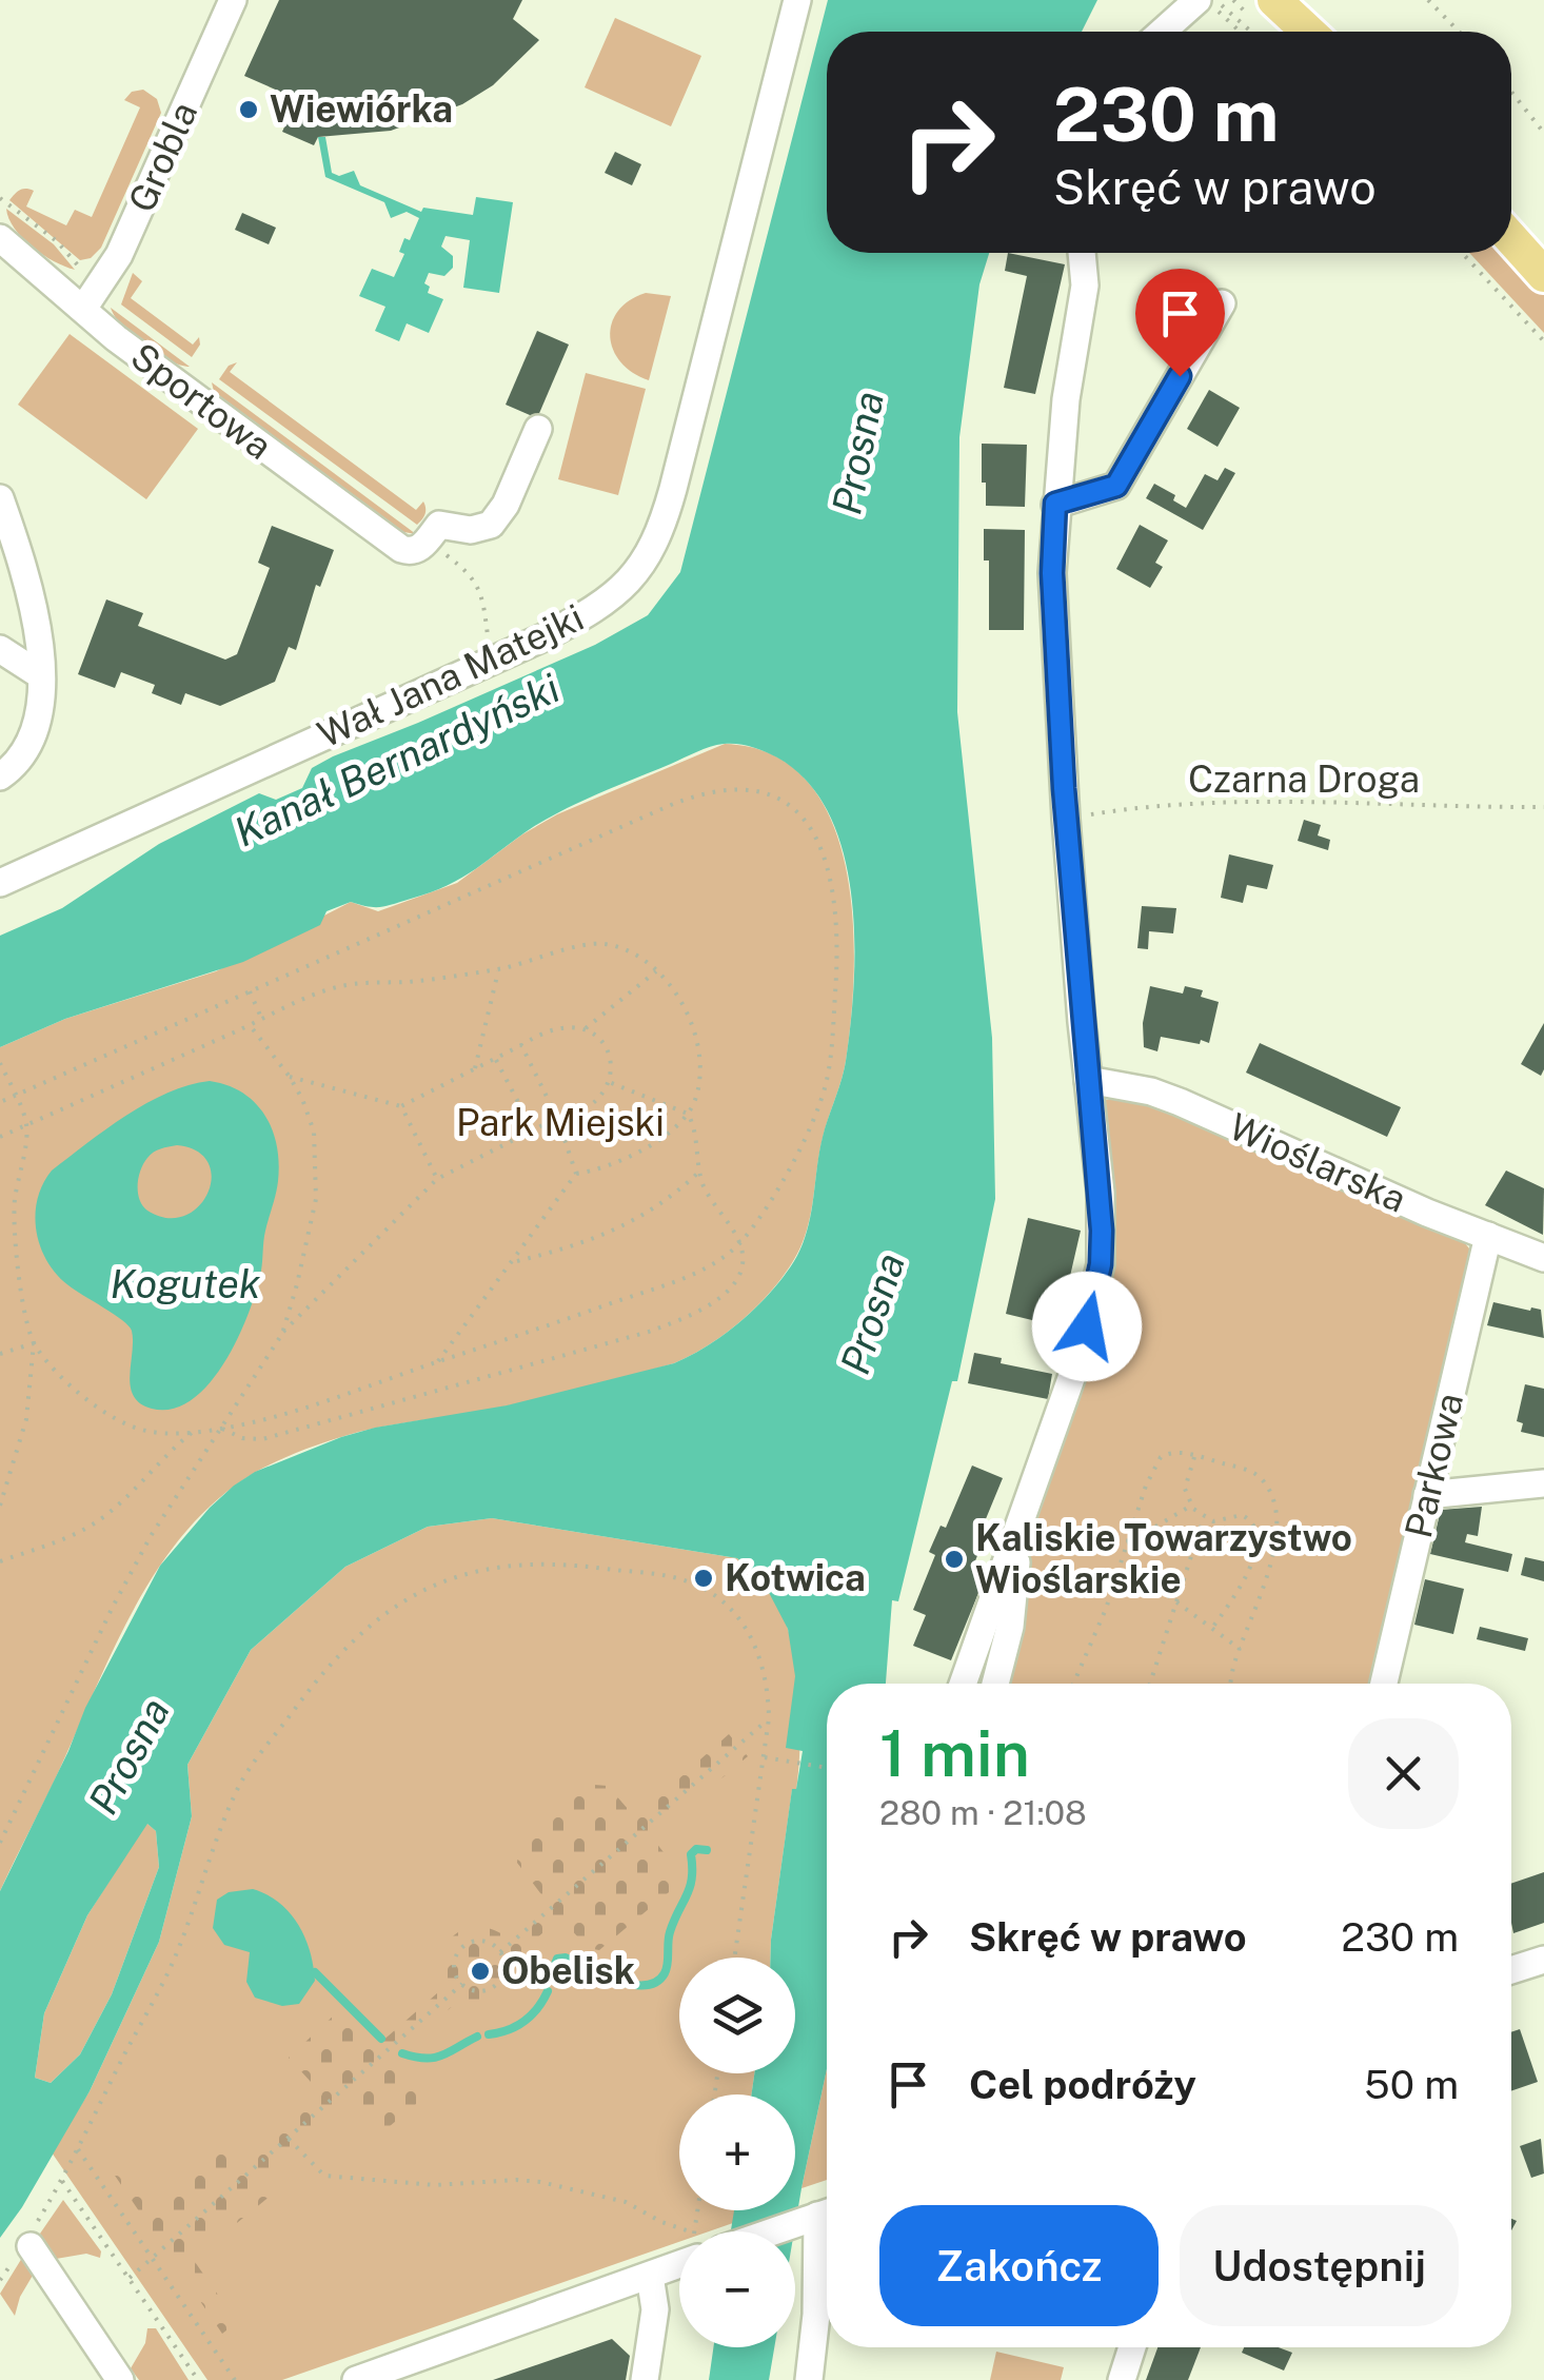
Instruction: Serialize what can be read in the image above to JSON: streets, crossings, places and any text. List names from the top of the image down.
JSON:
{
  "streets": {
    "street": [
      "Grobla",
      "Sportowa",
      "Wał Jana Matejki",
      "Wioślarska",
      "Parkowa"
    ],
    "path": ["Czarna Droga"]
  },
  "crossings": [
    ["Grobla", "Sportowa"],
    ["Wioślarska", "Parkowa"]
  ],
  "water": ["Prosna", "Kanał Bernardyński", "Kogutek"],
  "parks": ["Park Miejski"],
  "places": [
    "Wiewiórka",
    "Kaliskie Towarzystwo Wioślarskie",
    "Kotwica",
    "Obelisk"
  ],
  "page": {
    "turn": ["230 m", "Skręć w prawo"],
    "heading": ["1 min", "280 m · 21:08"],
    "list": [
      {
        "name": "Skręć w prawo",
        "value": "230 m"
      },
      {
        "name": "Cel podróży",
        "value": "50 m"
      }
    ],
    "map_buttons": ["+", "−"],
    "buttons": ["Zakończ", "Udostępnij"]
  }
}
